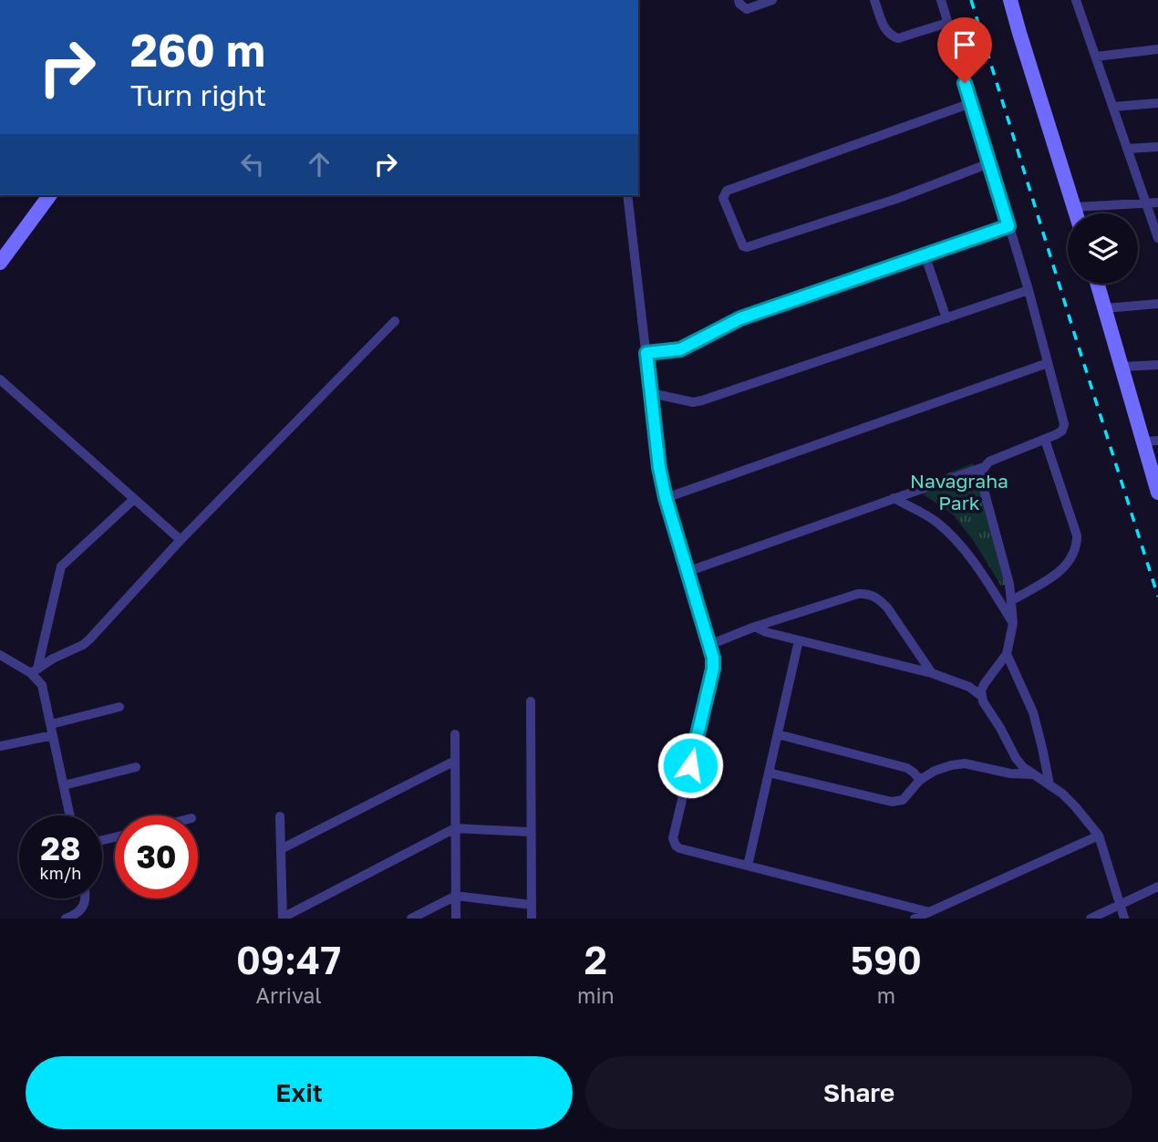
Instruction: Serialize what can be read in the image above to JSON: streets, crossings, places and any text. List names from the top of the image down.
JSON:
{
  "parks": ["Navagraha Park"],
  "page": {
    "turn": ["260 m", "Turn right"],
    "speed": "28 km/h",
    "limit": "30",
    "eta": [
      "09:47",
      "Arrival",
      "2",
      "min",
      "590",
      "m"
    ],
    "buttons": ["Exit", "Share"]
  }
}
